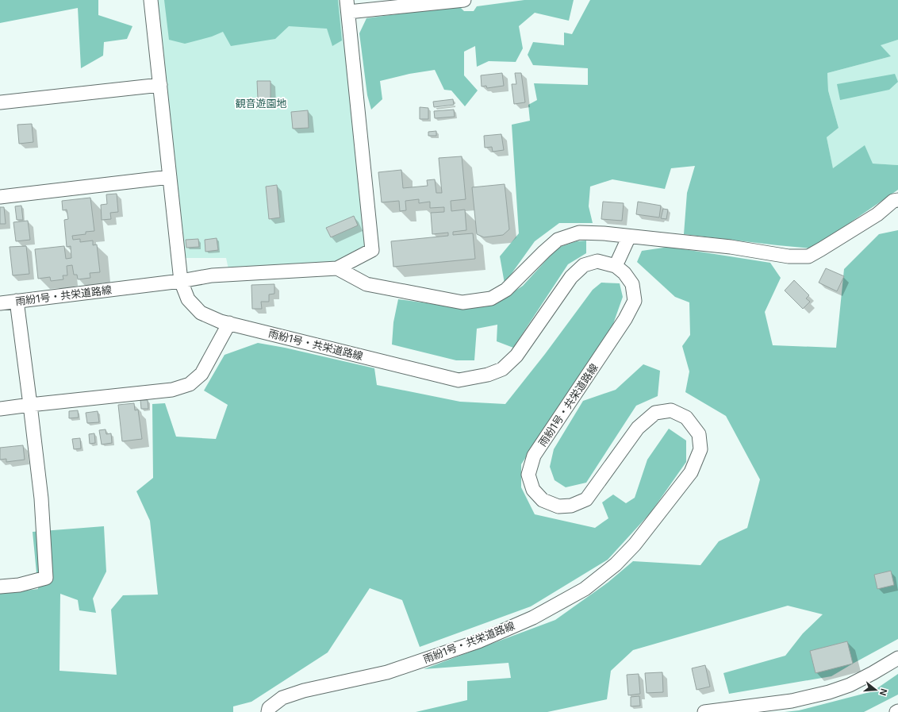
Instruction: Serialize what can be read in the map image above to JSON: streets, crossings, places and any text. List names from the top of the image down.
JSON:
{
  "streets": {
    "street": ["雨紛1号・共栄道路線"]
  },
  "parks": ["観音遊園地"],
  "north": "right"
}
